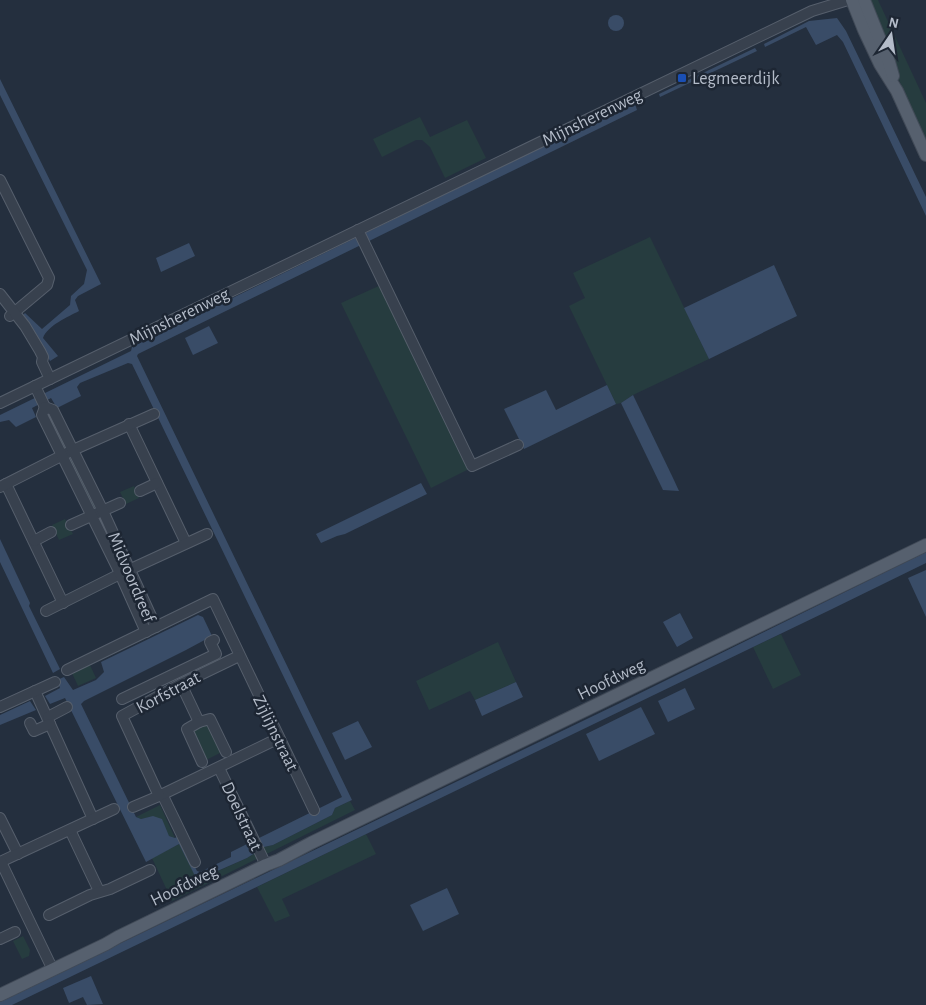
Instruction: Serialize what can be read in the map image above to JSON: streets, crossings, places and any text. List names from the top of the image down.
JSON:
{
  "streets": {
    "main road": ["Hoofdweg"],
    "street": [
      "Mijnsherenweg",
      "Midvoordreef",
      "Korfstraat",
      "Zijlijnstraat",
      "Doelstraat"
    ]
  },
  "crossings": [
    ["Mijnsherenweg", "Midvoordreef"],
    ["Midvoordreef", "Zijlijnstraat"],
    ["Hoofdweg", "Doelstraat"],
    ["Korfstraat", "Zijlijnstraat"]
  ],
  "places": {
    "transit": ["Legmeerdijk"]
  },
  "north": "top"
}
